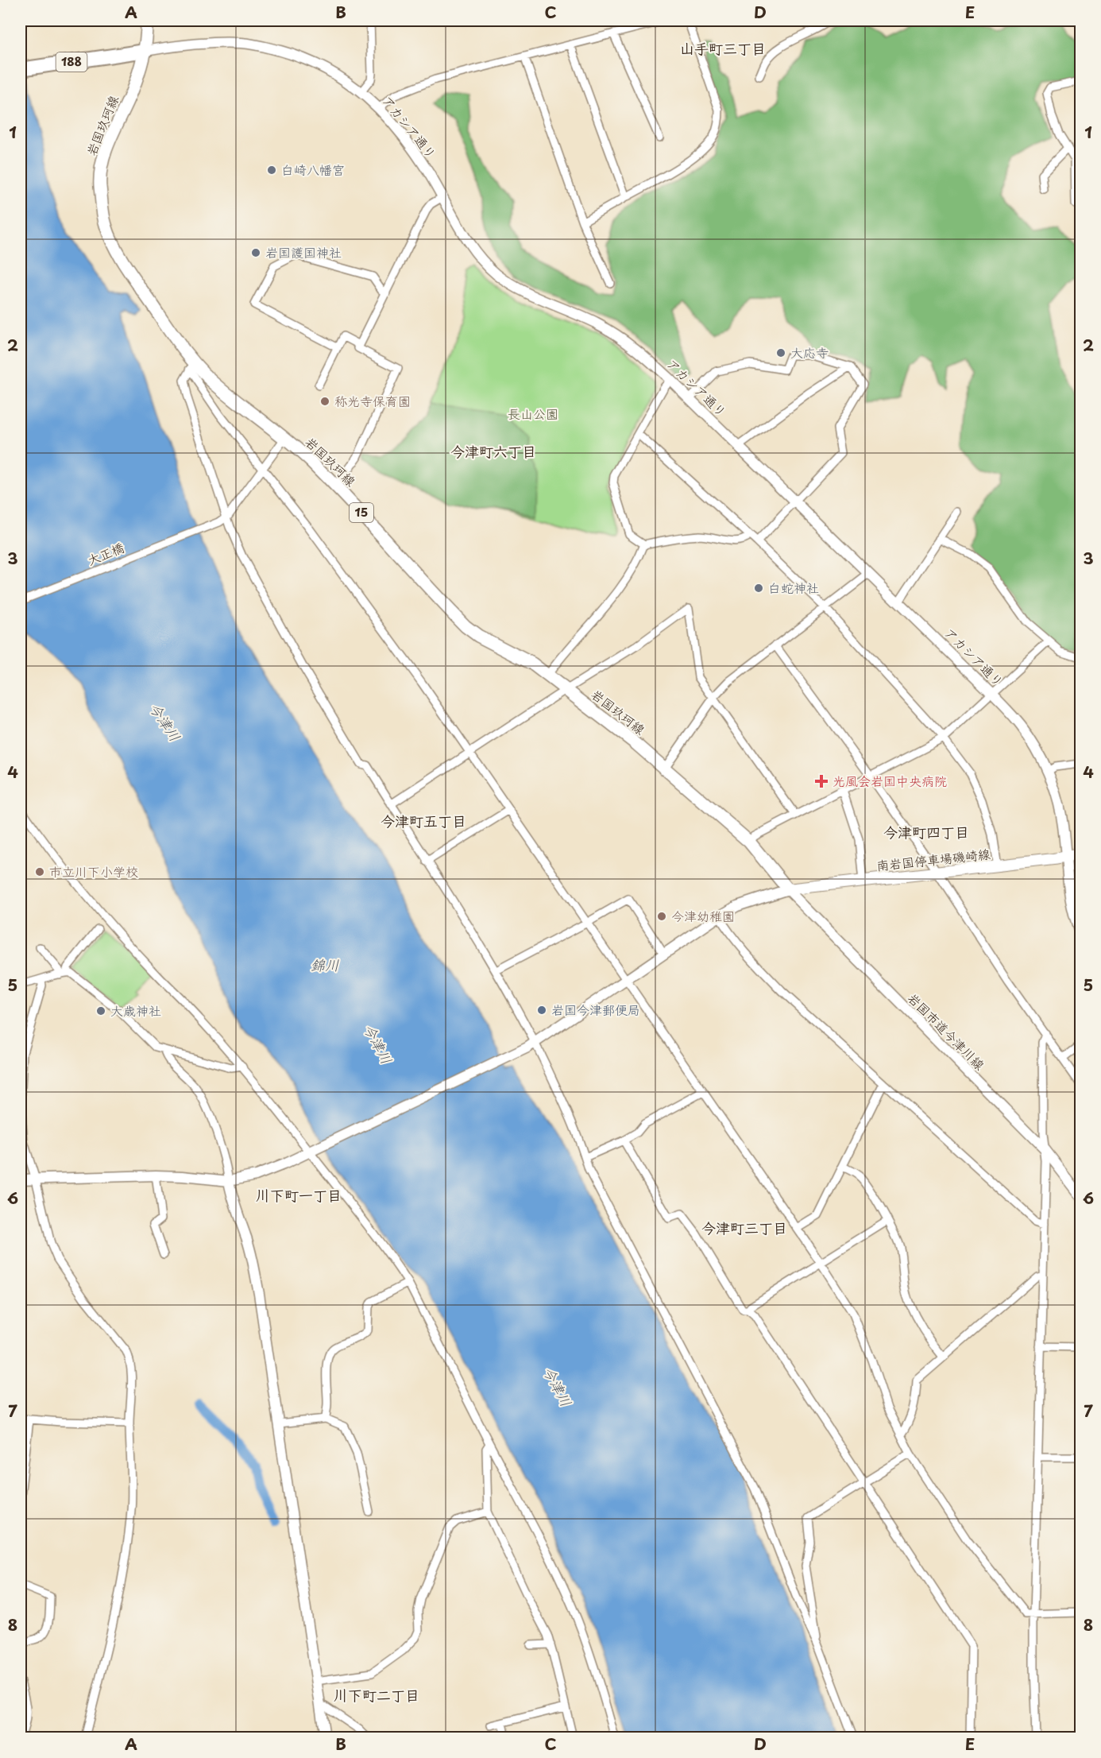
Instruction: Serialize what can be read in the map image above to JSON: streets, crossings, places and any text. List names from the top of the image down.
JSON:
{
  "streets": {
    "highway": ["188"],
    "main road": ["岩国玖珂線", "15", "南岩国停車場磯崎線"],
    "street": ["アカシア通り", "大正橋", "岩国市道今津川線"]
  },
  "crossings": [
    ["188", "岩国玖珂線"],
    ["188", "アカシア通り"],
    ["岩国玖珂線", "アカシア通り"],
    ["岩国玖珂線", "南岩国停車場磯崎線"],
    ["岩国玖珂線", "岩国市道今津川線"],
    ["アカシア通り", "南岩国停車場磯崎線"],
    ["南岩国停車場磯崎線", "岩国市道今津川線"]
  ],
  "districts": [
    "山手町三丁目",
    "今津町六丁目",
    "今津町五丁目",
    "今津町四丁目",
    "川下町一丁目",
    "今津町三丁目",
    "川下町二丁目"
  ],
  "water": ["今津川", "錦川"],
  "parks": ["長山公園"],
  "places": {
    "other": [
      "白崎八幡宮",
      "岩国護国神社",
      "大応寺",
      "称光寺保育園",
      "白蛇神社",
      "市立川下小学校",
      "今津幼稚園",
      "岩国今津郵便局",
      "大歳神社"
    ],
    "health": ["光風会岩国中央病院"]
  },
  "grid": {
    "columns": [
      "A",
      "B",
      "C",
      "D",
      "E"
    ],
    "rows": [
      "1",
      "2",
      "3",
      "4",
      "5",
      "6",
      "7",
      "8"
    ]
  }
}
